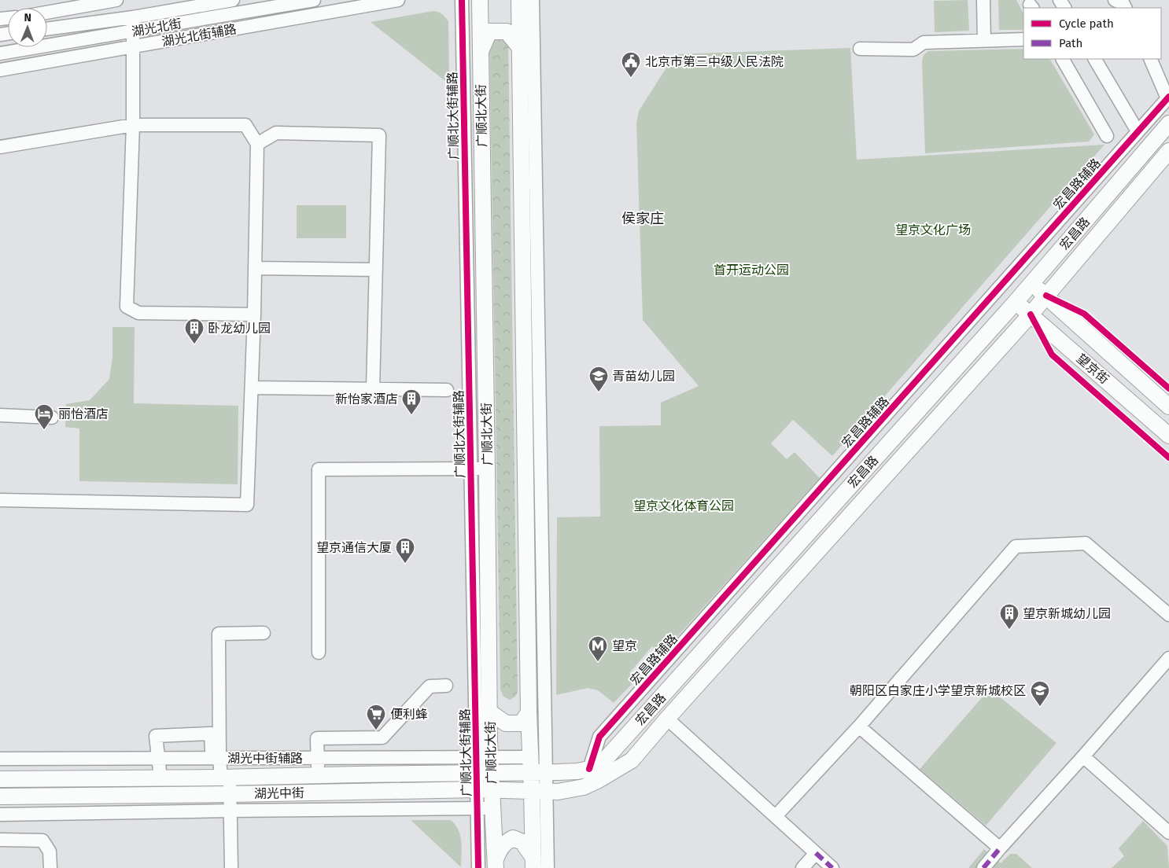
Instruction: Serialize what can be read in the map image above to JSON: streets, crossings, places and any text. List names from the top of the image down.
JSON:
{
  "streets": {
    "main road": [
      "广顺北大街",
      "宏昌路",
      "望京街",
      "湖光中街"
    ],
    "street": [
      "湖光北街",
      "湖光北街辅路",
      "广顺北大街辅路",
      "宏昌路辅路",
      "湖光中街辅路"
    ]
  },
  "crossings": [
    ["广顺北大街辅路", "广顺北大街"],
    ["广顺北大街辅路", "湖光中街辅路"],
    ["广顺北大街辅路", "湖光中街"],
    ["广顺北大街", "湖光中街辅路"],
    ["广顺北大街", "湖光中街"],
    ["宏昌路辅路", "宏昌路"],
    ["宏昌路", "望京街"],
    ["宏昌路", "湖光中街"],
    ["湖光中街辅路", "湖光中街"]
  ],
  "districts": ["侯家庄"],
  "parks": ["望京文化广场", "首开运动公园", "望京文化体育公园"],
  "places": {
    "public building": ["北京市第三中级人民法院"],
    "building": [
      "卧龙幼儿园",
      "新怡家酒店",
      "望京通信大厦",
      "望京新城幼儿园"
    ],
    "school or university": ["青苗幼儿园", "朝阳区白家庄小学望京新城校区"],
    "hotel": ["丽怡酒店"],
    "metro station": ["望京"],
    "supermarket": ["便利蜂"]
  },
  "legend": ["Cycle path", "Path"],
  "north": "top"
}
